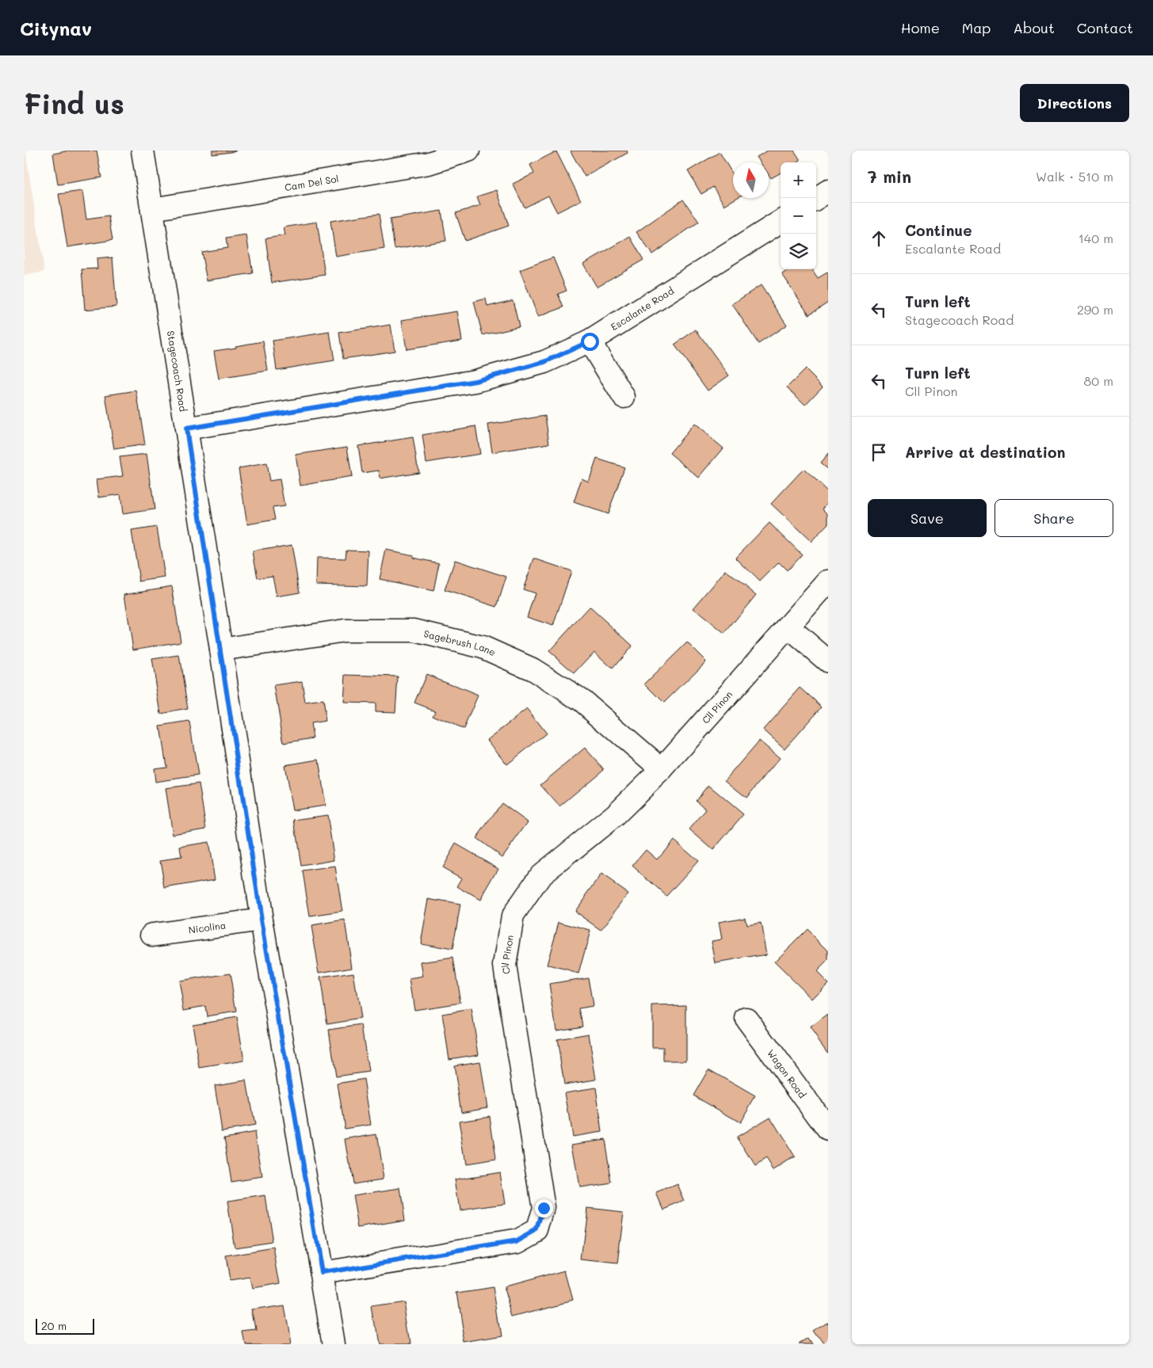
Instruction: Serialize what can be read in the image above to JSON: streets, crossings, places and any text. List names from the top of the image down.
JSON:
{
  "streets": {
    "street": [
      "Cam Del Sol",
      "Escalante Road",
      "Stagecoach Road",
      "Sagebrush Lane",
      "Cll Pinon",
      "Nicolina",
      "Wagon Road"
    ]
  },
  "crossings": [
    ["Cam Del Sol", "Stagecoach Road"],
    ["Escalante Road", "Stagecoach Road"],
    ["Stagecoach Road", "Sagebrush Lane"],
    ["Stagecoach Road", "Cll Pinon"],
    ["Stagecoach Road", "Nicolina"],
    ["Sagebrush Lane", "Cll Pinon"]
  ],
  "scale_bar": "20 m",
  "north": "top",
  "page": {
    "header": "Citynav",
    "nav": [
      "Home",
      "Map",
      "About",
      "Contact"
    ],
    "buttons": [
      "Directions",
      ["Save", "Share"]
    ],
    "title": "Find us",
    "heading": ["7 min", "Walk · 510 m"],
    "map_buttons": ["+", "−"],
    "list": [
      ["Continue", "Escalante Road", "140 m"],
      ["Turn left", "Stagecoach Road", "290 m"],
      ["Turn left", "Cll Pinon", "80 m"],
      "Arrive at destination"
    ],
    "scale": "20 m"
  }
}
